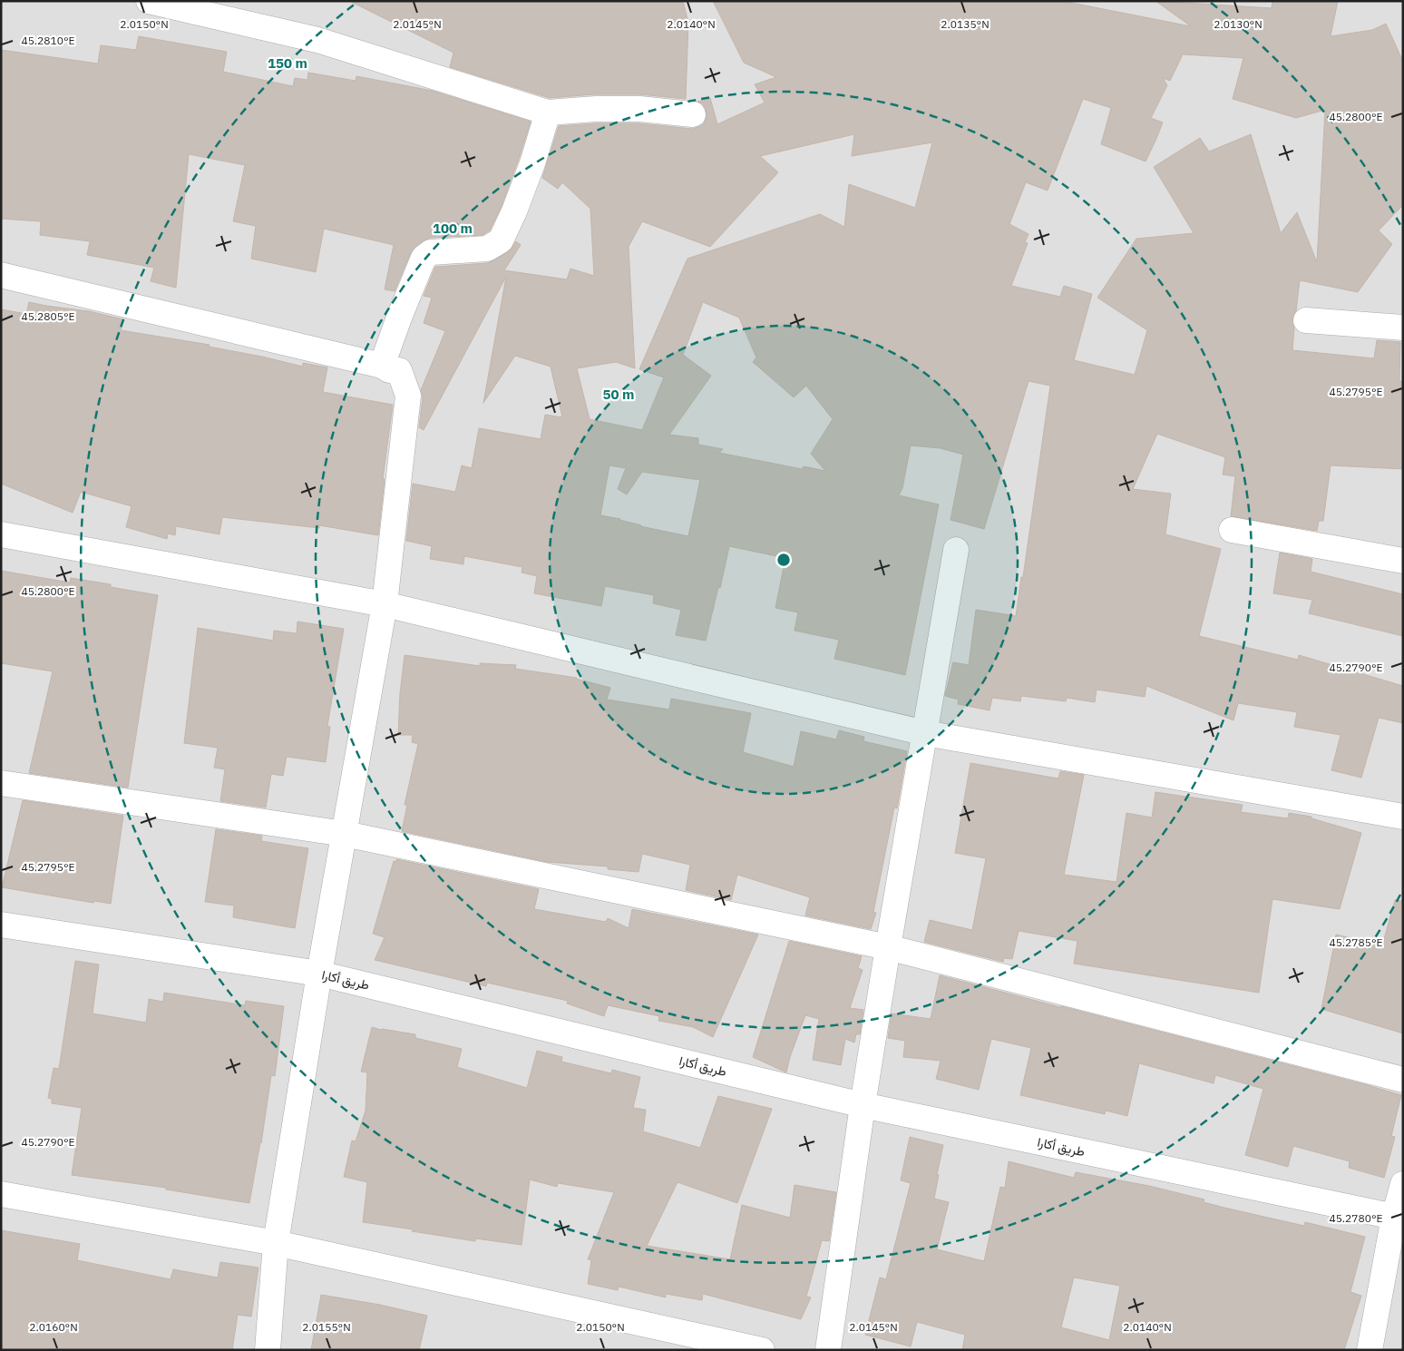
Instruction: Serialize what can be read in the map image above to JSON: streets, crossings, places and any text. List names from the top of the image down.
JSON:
{
  "streets": {
    "street": ["طريق أكارا"]
  },
  "coordinates": [
    "2.0150°N",
    "2.0145°N",
    "2.0140°N",
    "2.0135°N",
    "2.0130°N",
    "45.2810°E",
    "45.2800°E",
    "45.2805°E",
    "45.2795°E",
    "45.2790°E",
    "45.2785°E",
    "45.2780°E",
    "2.0160°N",
    "2.0155°N"
  ],
  "rings": ["150 m", "100 m", "50 m"]
}
